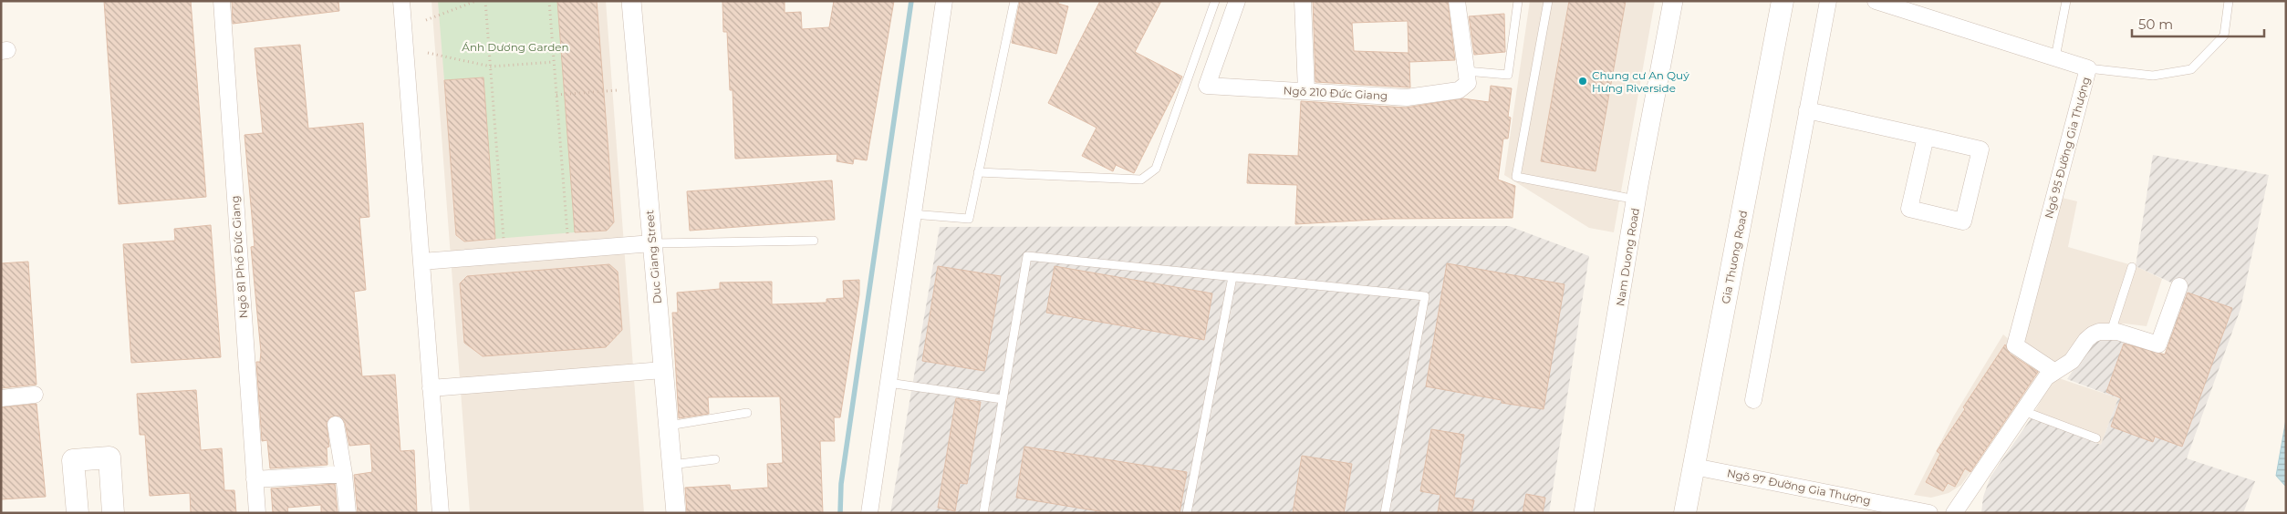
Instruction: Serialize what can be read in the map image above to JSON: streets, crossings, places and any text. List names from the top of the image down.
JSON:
{
  "streets": {
    "main road": ["Gia Thuong Road"],
    "street": [
      "Ngõ 210 Đức Giang",
      "Ngõ 95 Đường Gia Thượng",
      "Ngõ 81 Phố Đức Giang",
      "Duc Giang Street",
      "Nam Duong Road",
      "Ngõ 97 Đường Gia Thượng"
    ]
  },
  "crossings": [
    ["Gia Thuong Road", "Ngõ 97 Đường Gia Thượng"]
  ],
  "parks": ["Ánh Dương Garden"],
  "places": ["Chung cư An Quý Hưng Riverside"],
  "scale_bar": "50 m"
}
